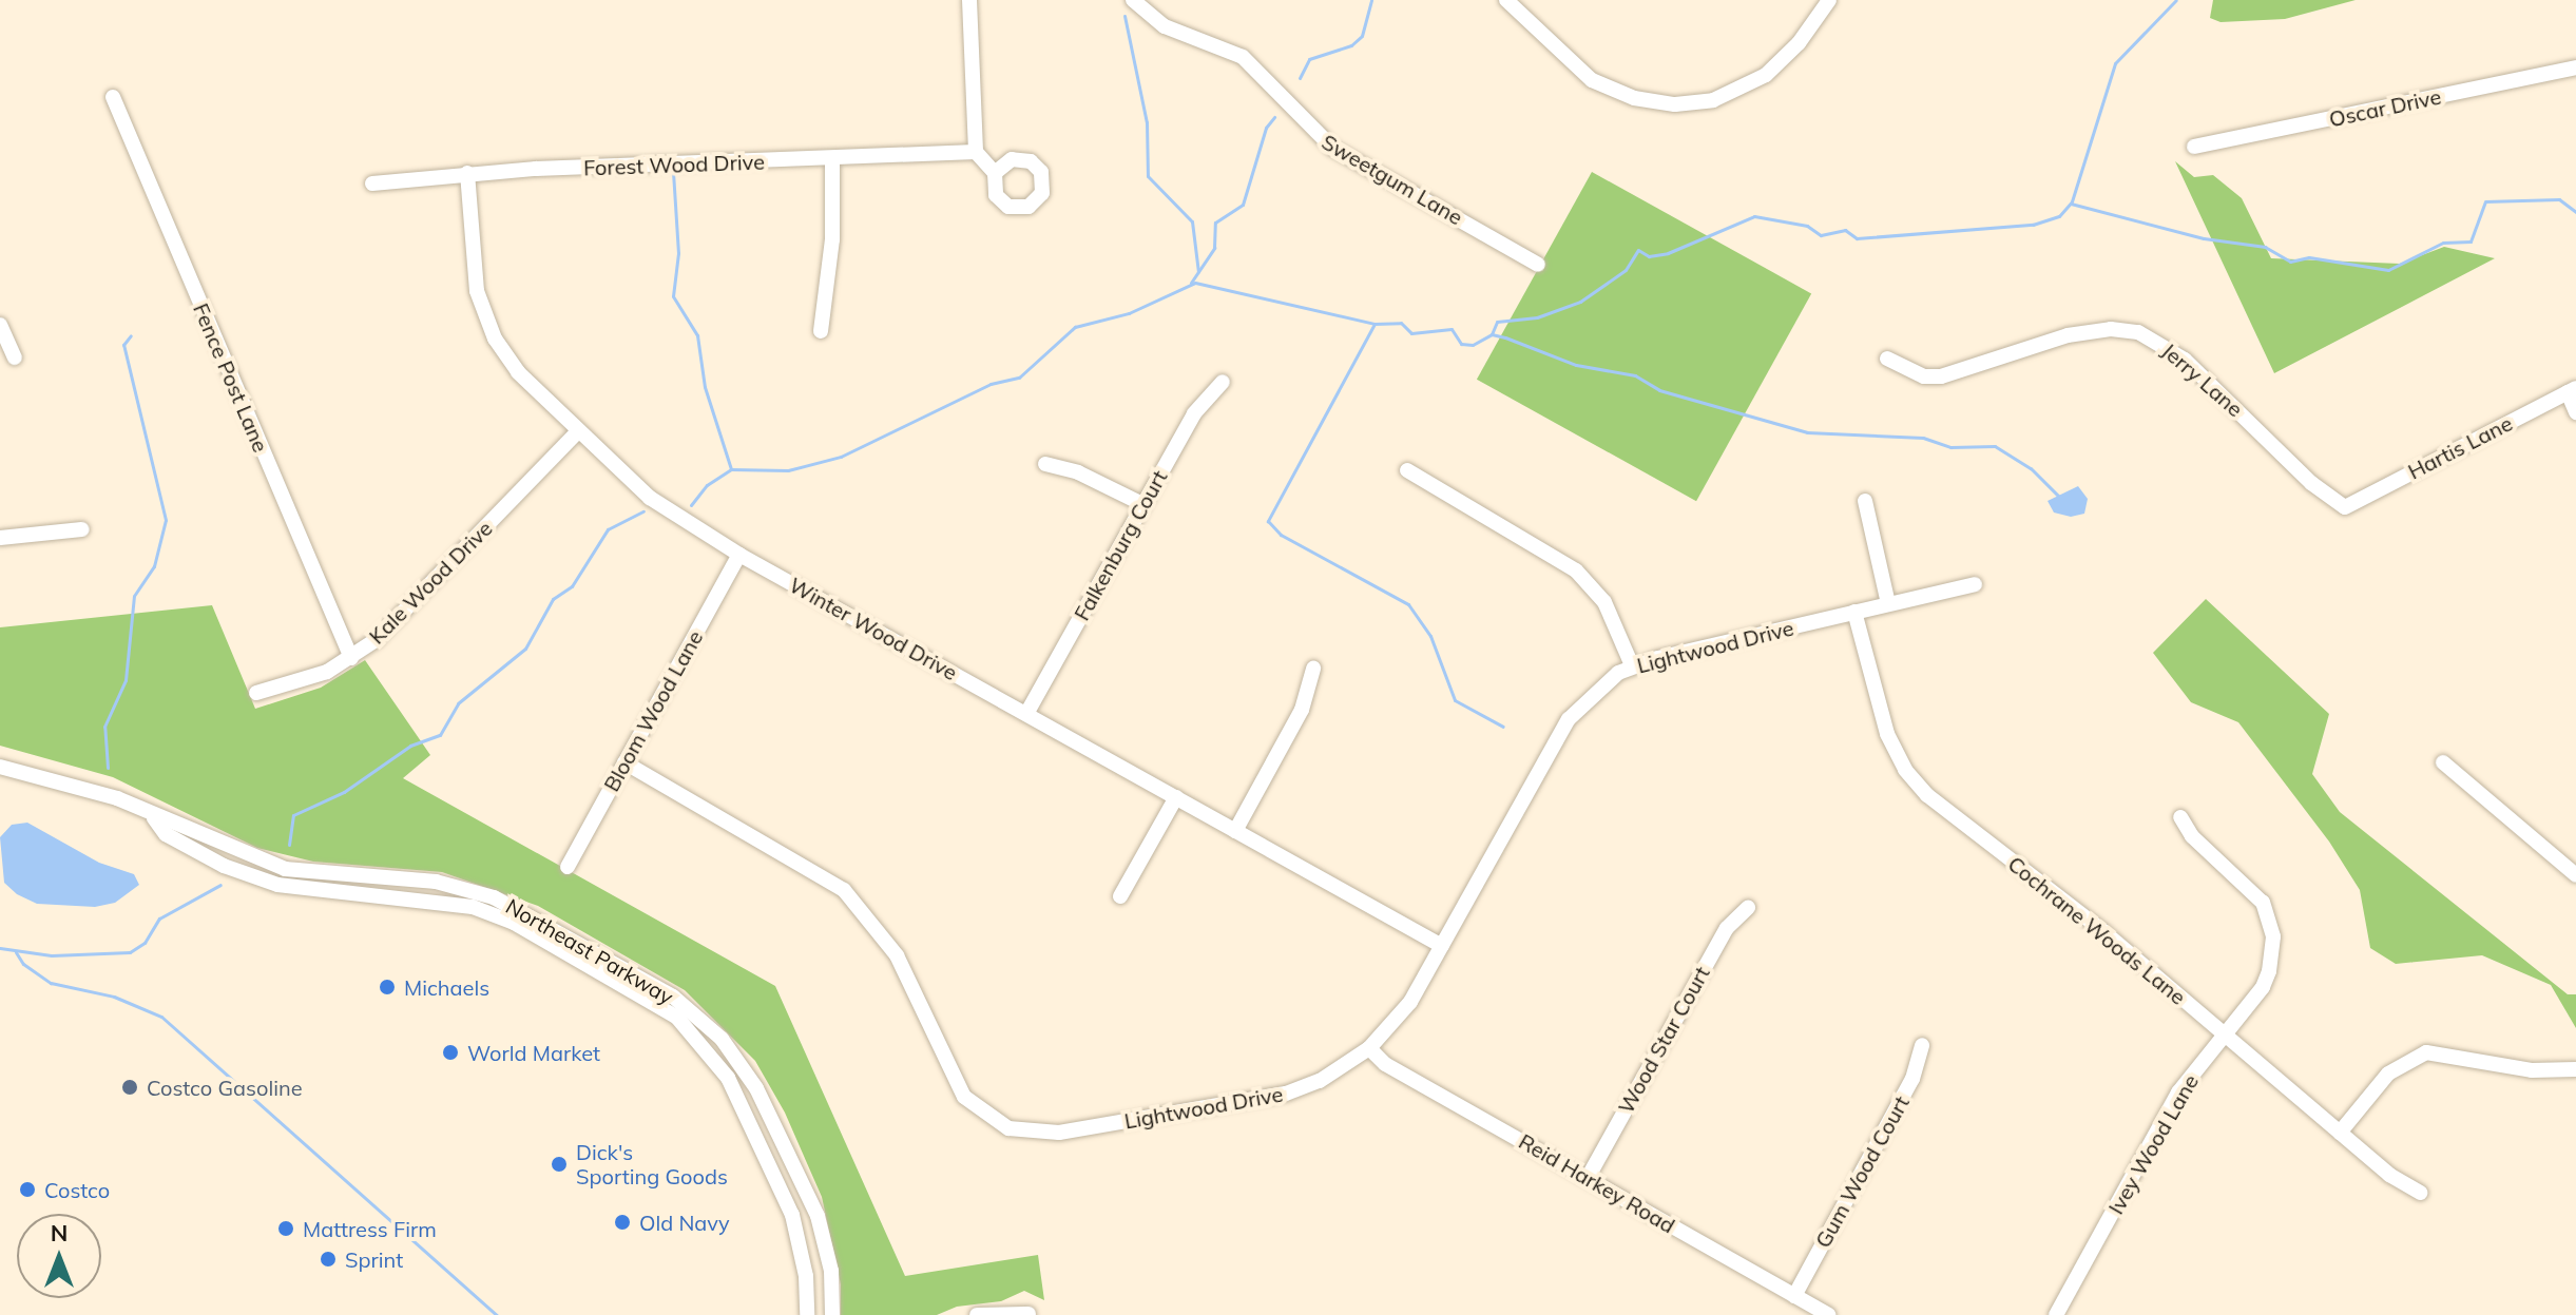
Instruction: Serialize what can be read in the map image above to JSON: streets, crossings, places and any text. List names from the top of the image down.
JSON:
{
  "streets": {
    "street": [
      "Oscar Drive",
      "Forest Wood Drive",
      "Sweetgum Lane",
      "Fence Post Lane",
      "Jerry Lane",
      "Hartis Lane",
      "Falkenburg Court",
      "Kale Wood Drive",
      "Winter Wood Drive",
      "Lightwood Drive",
      "Bloom Wood Lane",
      "Cochrane Woods Lane",
      "Northeast Parkway",
      "Wood Star Court",
      "Ivey Wood Lane",
      "Gum Wood Court",
      "Reid Harkey Road"
    ]
  },
  "crossings": [
    ["Forest Wood Drive", "Winter Wood Drive"],
    ["Fence Post Lane", "Kale Wood Drive"],
    ["Jerry Lane", "Hartis Lane"],
    ["Falkenburg Court", "Winter Wood Drive"],
    ["Kale Wood Drive", "Winter Wood Drive"],
    ["Winter Wood Drive", "Lightwood Drive"],
    ["Winter Wood Drive", "Bloom Wood Lane"],
    ["Lightwood Drive", "Bloom Wood Lane"],
    ["Lightwood Drive", "Cochrane Woods Lane"],
    ["Lightwood Drive", "Reid Harkey Road"],
    ["Cochrane Woods Lane", "Ivey Wood Lane"],
    ["Wood Star Court", "Reid Harkey Road"],
    ["Gum Wood Court", "Reid Harkey Road"]
  ],
  "places": [
    "Michaels",
    "World Market",
    "Costco Gasoline",
    "Dick's Sporting Goods",
    "Costco",
    "Old Navy",
    "Mattress Firm",
    "Sprint"
  ],
  "north": "top"
}
